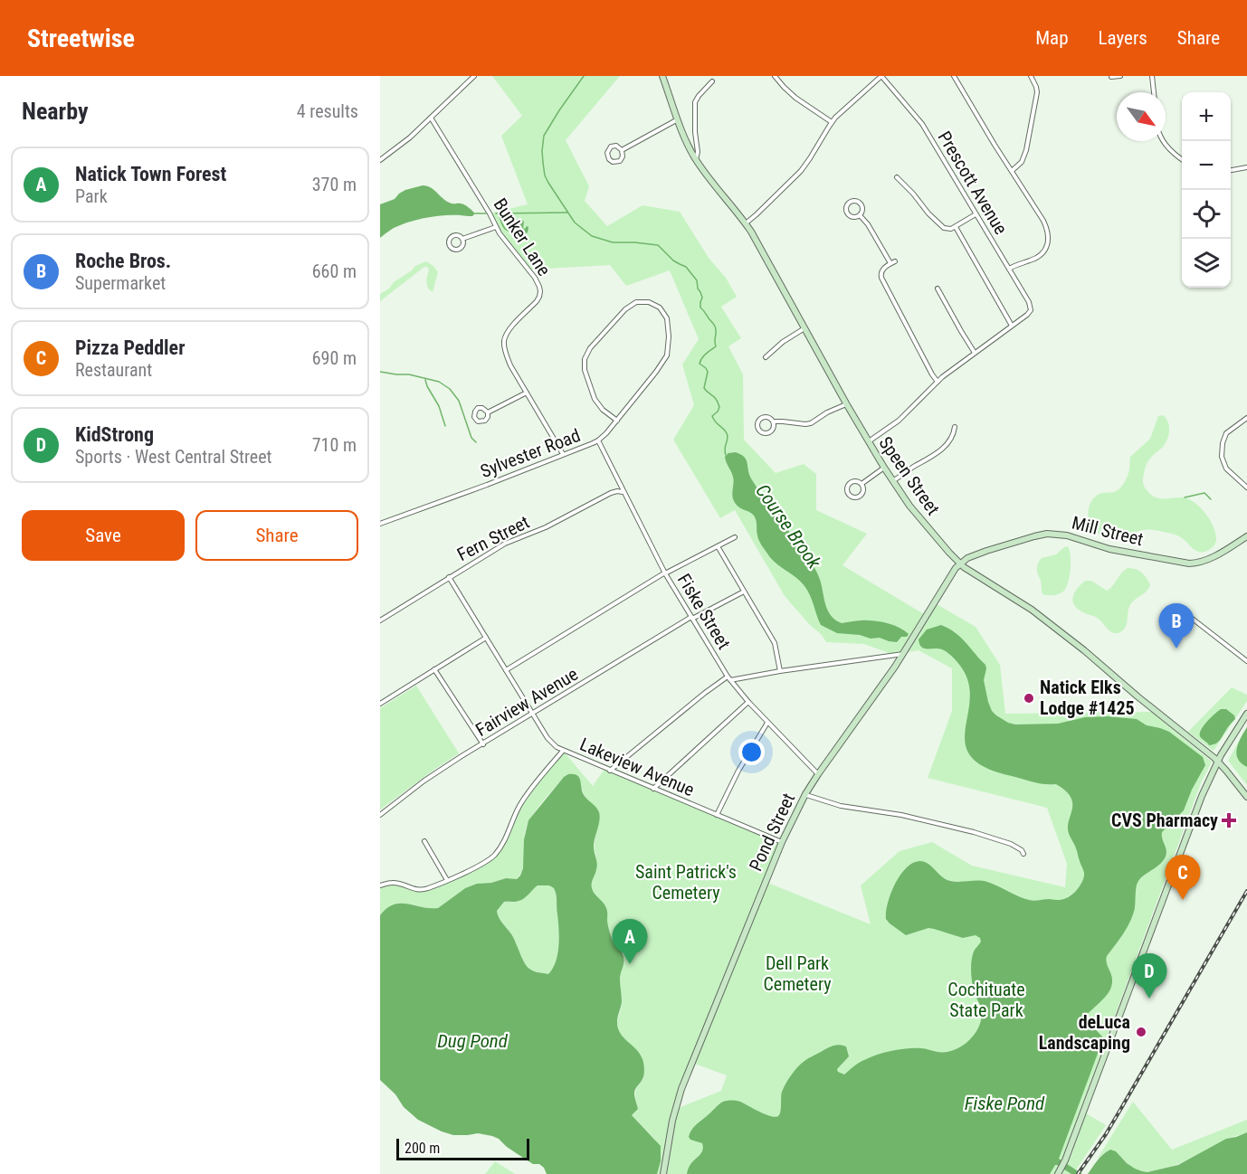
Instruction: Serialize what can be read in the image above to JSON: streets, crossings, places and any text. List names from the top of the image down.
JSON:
{
  "streets": {
    "street": [
      "Prescott Avenue",
      "Bunker Lane",
      "Sylvester Road",
      "Speen Street",
      "Mill Street",
      "Fern Street",
      "Fiske Street",
      "Fairview Avenue",
      "Lakeview Avenue",
      "Pond Street"
    ]
  },
  "crossings": [
    ["Bunker Lane", "Sylvester Road"],
    ["Sylvester Road", "Fiske Street"],
    ["Speen Street", "Mill Street"],
    ["Speen Street", "Pond Street"],
    ["Mill Street", "Pond Street"],
    ["Fern Street", "Fiske Street"],
    ["Fiske Street", "Fairview Avenue"],
    ["Fiske Street", "Pond Street"],
    ["Lakeview Avenue", "Pond Street"]
  ],
  "water": ["Course Brook", "Dug Pond", "Fiske Pond"],
  "parks": ["Saint Patrick's Cemetery", "Dell Park Cemetery", "Cochituate State Park"],
  "places": {
    "other": ["Natick Elks Lodge #1425", "deLuca Landscaping"],
    "health": ["CVS Pharmacy"]
  },
  "scale_bar": "200 m",
  "north": "bottom right",
  "page": {
    "header": "Streetwise",
    "nav": ["Map", "Layers", "Share"],
    "heading": ["Nearby", "4 results"],
    "map_buttons": ["+", "−"],
    "list": [
      {
        "mark": "A",
        "name": "Natick Town Forest",
        "note": "Park",
        "value": "370 m"
      },
      {
        "mark": "B",
        "name": "Roche Bros.",
        "note": "Supermarket",
        "value": "660 m"
      },
      {
        "mark": "C",
        "name": "Pizza Peddler",
        "note": "Restaurant",
        "value": "690 m"
      },
      {
        "mark": "D",
        "name": "KidStrong",
        "note": "Sports · West Central Street",
        "value": "710 m"
      }
    ],
    "buttons": ["Save", "Share"],
    "pins": [
      "B",
      "C",
      "A",
      "D"
    ],
    "scale": "200 m"
  }
}
